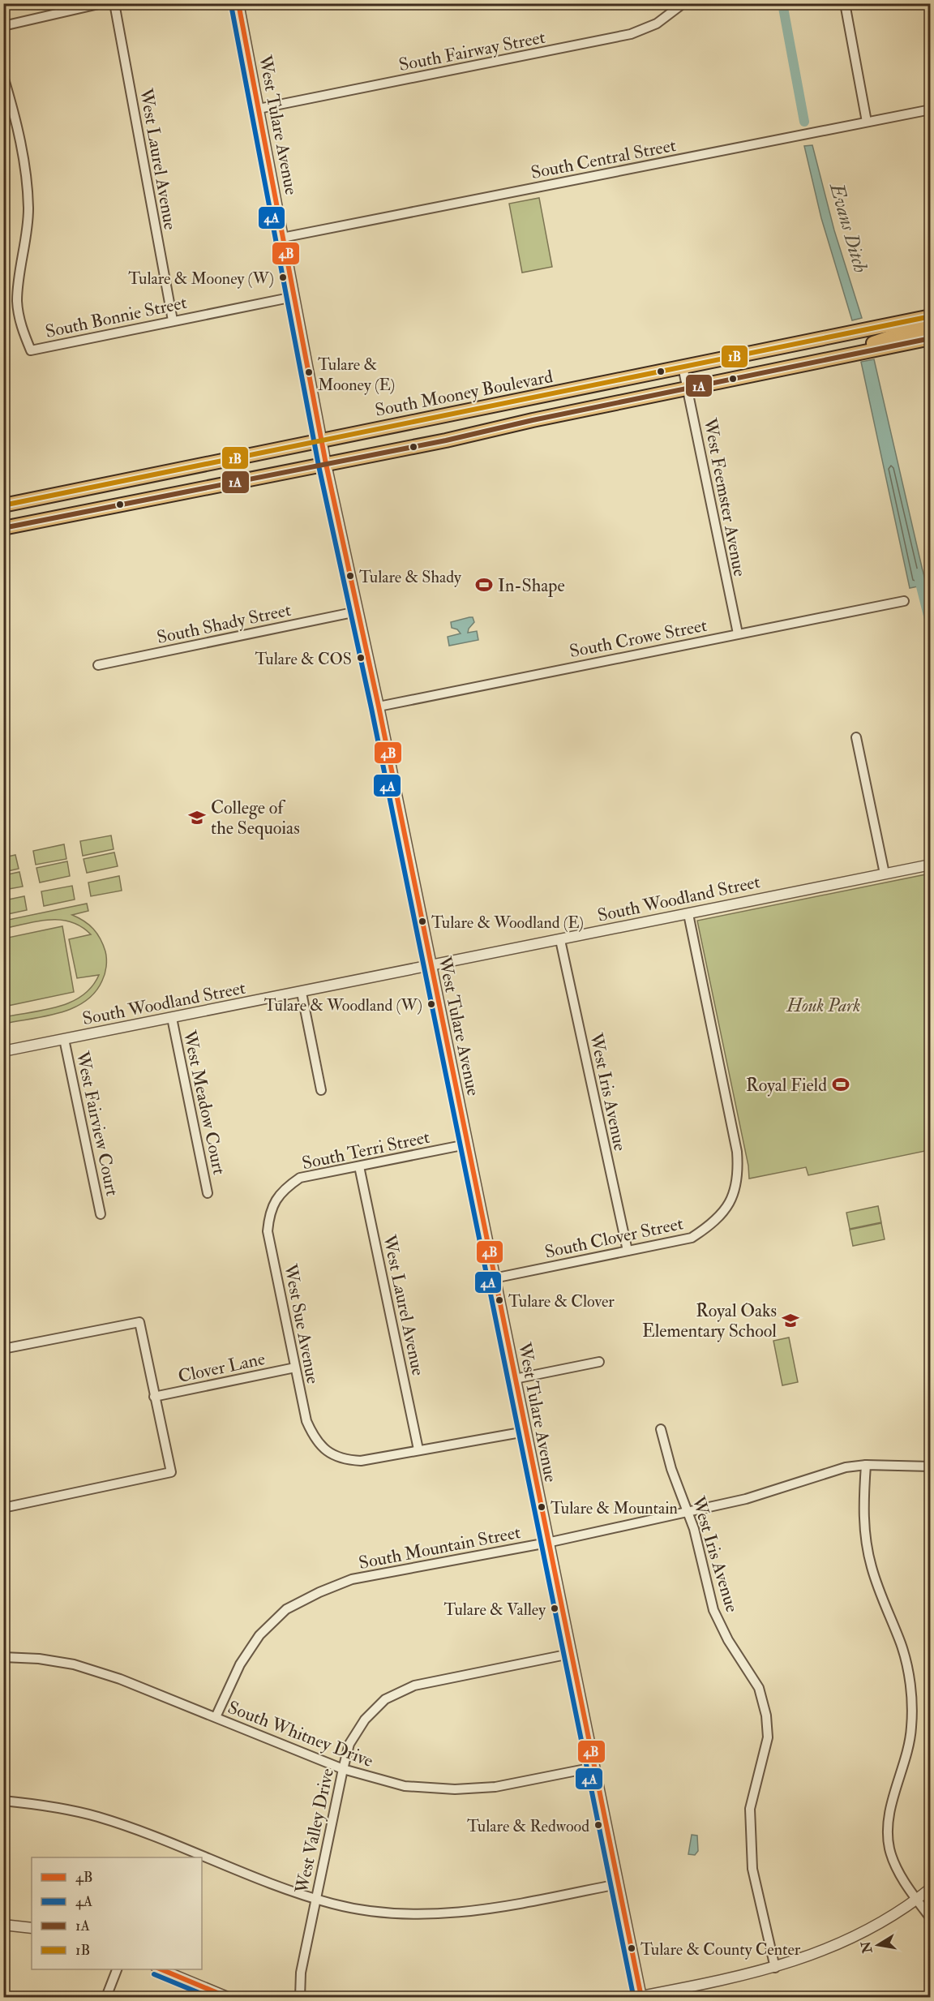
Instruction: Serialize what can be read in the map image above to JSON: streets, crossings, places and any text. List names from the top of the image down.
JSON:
{
  "streets": {
    "main road": ["South Mooney Boulevard"],
    "street": [
      "South Fairway Street",
      "West Tulare Avenue",
      "South Central Street",
      "West Laurel Avenue",
      "South Bonnie Street",
      "West Feemster Avenue",
      "South Shady Street",
      "South Crowe Street",
      "South Woodland Street",
      "West Iris Avenue",
      "West Meadow Court",
      "West Fairview Court",
      "South Terri Street",
      "South Clover Street",
      "West Sue Avenue",
      "Clover Lane",
      "South Mountain Street",
      "South Whitney Drive",
      "West Valley Drive"
    ]
  },
  "crossings": [
    ["South Fairway Street", "West Tulare Avenue"],
    ["West Tulare Avenue", "South Central Street"],
    ["West Tulare Avenue", "South Bonnie Street"],
    ["West Tulare Avenue", "South Mooney Boulevard"],
    ["West Tulare Avenue", "South Shady Street"],
    ["West Tulare Avenue", "South Crowe Street"],
    ["West Tulare Avenue", "South Woodland Street"],
    ["West Tulare Avenue", "South Terri Street"],
    ["West Tulare Avenue", "South Clover Street"],
    ["West Tulare Avenue", "South Mountain Street"],
    ["West Tulare Avenue", "South Whitney Drive"],
    ["West Tulare Avenue", "West Valley Drive"],
    ["West Laurel Avenue", "South Bonnie Street"],
    ["West Laurel Avenue", "South Terri Street"],
    ["West Laurel Avenue", "West Sue Avenue"],
    ["South Mooney Boulevard", "West Feemster Avenue"],
    ["West Feemster Avenue", "South Crowe Street"],
    ["South Woodland Street", "West Iris Avenue"],
    ["South Woodland Street", "West Meadow Court"],
    ["South Woodland Street", "West Fairview Court"],
    ["South Woodland Street", "South Clover Street"],
    ["West Iris Avenue", "South Clover Street"],
    ["West Iris Avenue", "South Mountain Street"],
    ["South Terri Street", "West Sue Avenue"],
    ["West Sue Avenue", "Clover Lane"],
    ["South Mountain Street", "South Whitney Drive"],
    ["South Whitney Drive", "West Valley Drive"]
  ],
  "water": ["Evans Ditch"],
  "parks": ["Houk Park"],
  "places": {
    "other": [
      "Tulare & Mooney (W)",
      "Tulare & Mooney (E)",
      "Tulare & Shady",
      "Tulare & COS",
      "Tulare & Woodland (E)",
      "Tulare & Woodland (W)",
      "Tulare & Clover",
      "Tulare & Mountain",
      "Tulare & Valley",
      "Tulare & Redwood",
      "Tulare & County Center"
    ],
    "sports": ["In-Shape", "Royal Field"],
    "school or university": ["College of the Sequoias", "Royal Oaks Elementary School"]
  },
  "lines": [
    "transit line 4B",
    "transit line 4A",
    "transit line 1B",
    "transit line 1A"
  ],
  "legend": [
    "4B",
    "4A",
    "1A",
    "1B"
  ],
  "north": "left"
}
